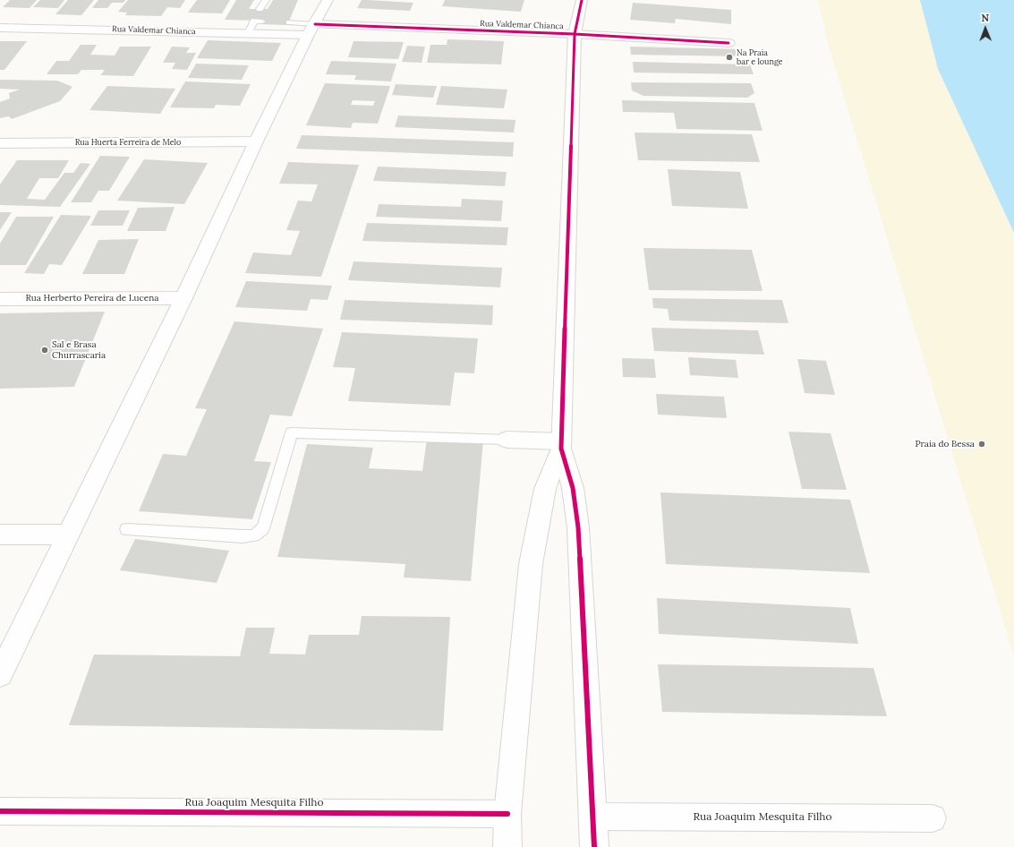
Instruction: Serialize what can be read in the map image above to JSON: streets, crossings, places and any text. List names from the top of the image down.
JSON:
{
  "streets": {
    "main road": [
      "Rua Valdemar Chianca",
      "Rua Huerta Ferreira de Melo",
      "Rua Herberto Pereira de Lucena",
      "Rua Joaquim Mesquita Filho"
    ]
  },
  "places": ["Na Praia bar e lounge", "Sal e Brasa Churrascaria", "Praia do Bessa"],
  "north": "top"
}
